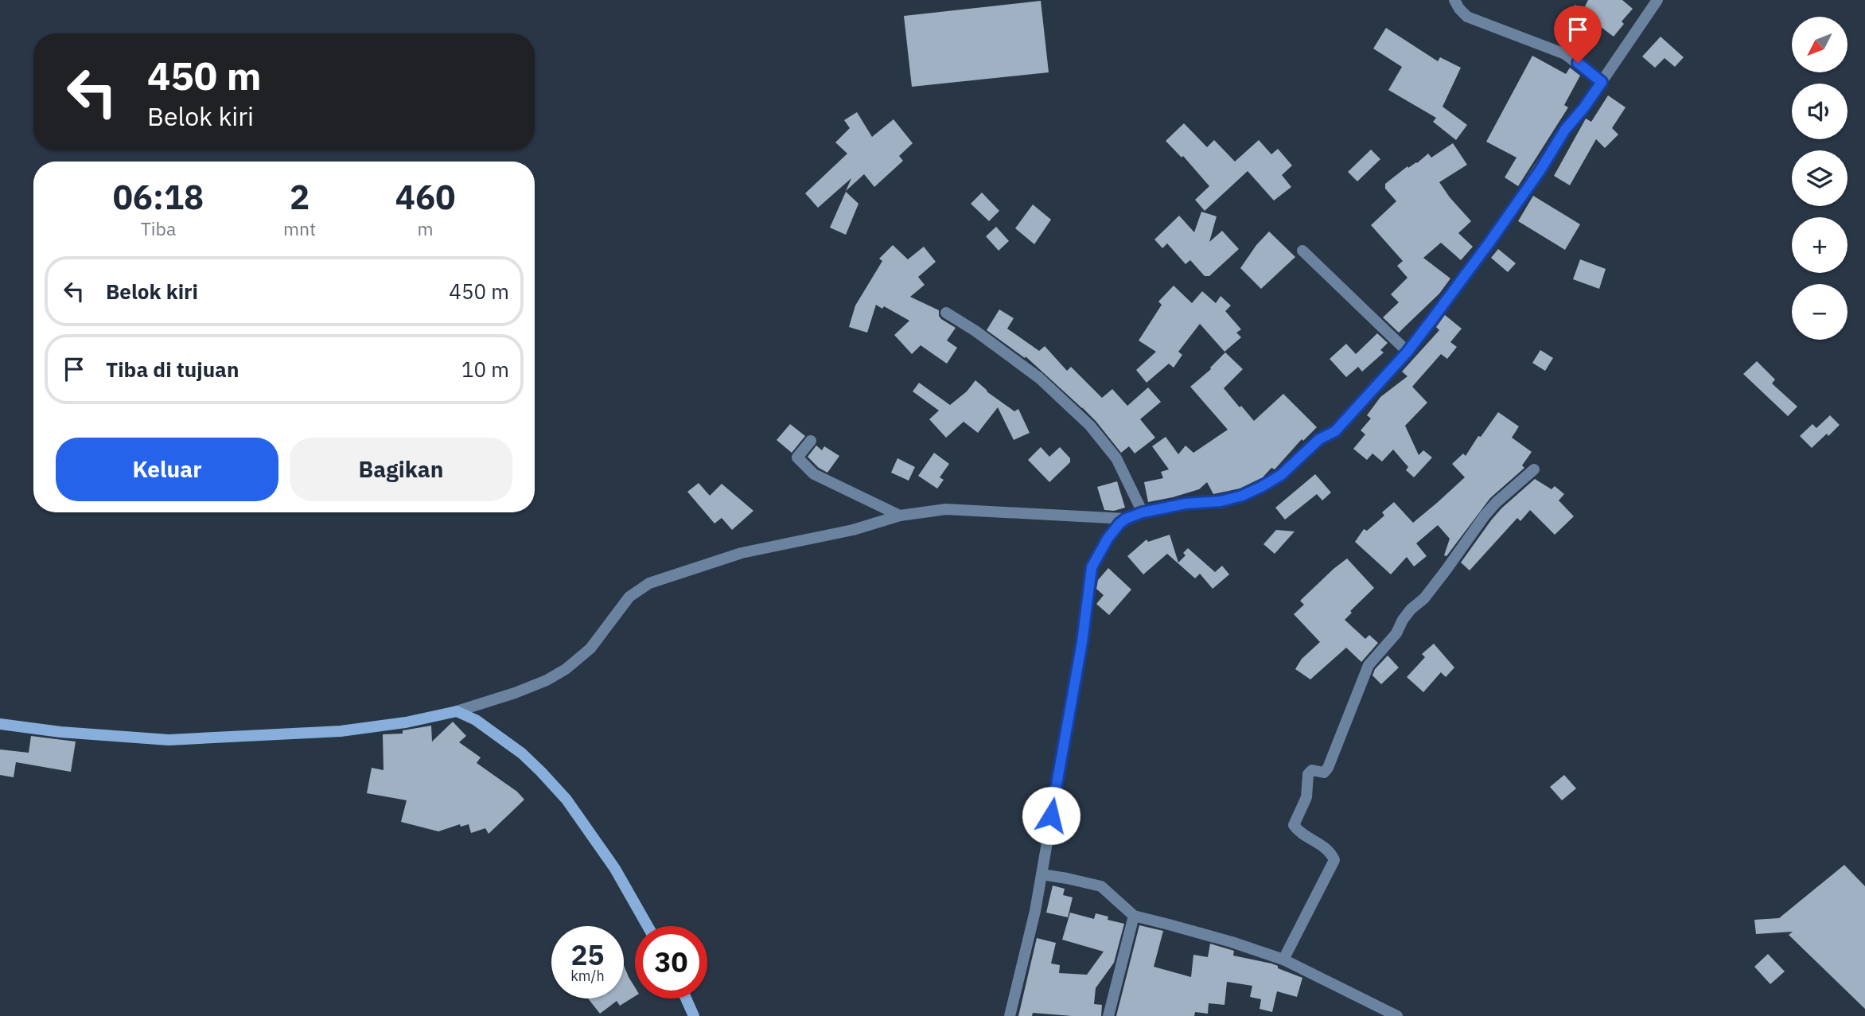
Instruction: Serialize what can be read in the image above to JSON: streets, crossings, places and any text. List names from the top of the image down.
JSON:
{
  "north": "bottom left",
  "page": {
    "map_buttons": ["+", "−"],
    "turn": ["450 m", "Belok kiri"],
    "eta": [
      "06:18",
      "Tiba",
      "2",
      "mnt",
      "460",
      "m"
    ],
    "list": [
      {
        "name": "Belok kiri",
        "value": "450 m"
      },
      {
        "name": "Tiba di tujuan",
        "value": "10 m"
      }
    ],
    "buttons": ["Keluar", "Bagikan"],
    "speed": "25 km/h",
    "limit": "30"
  }
}
